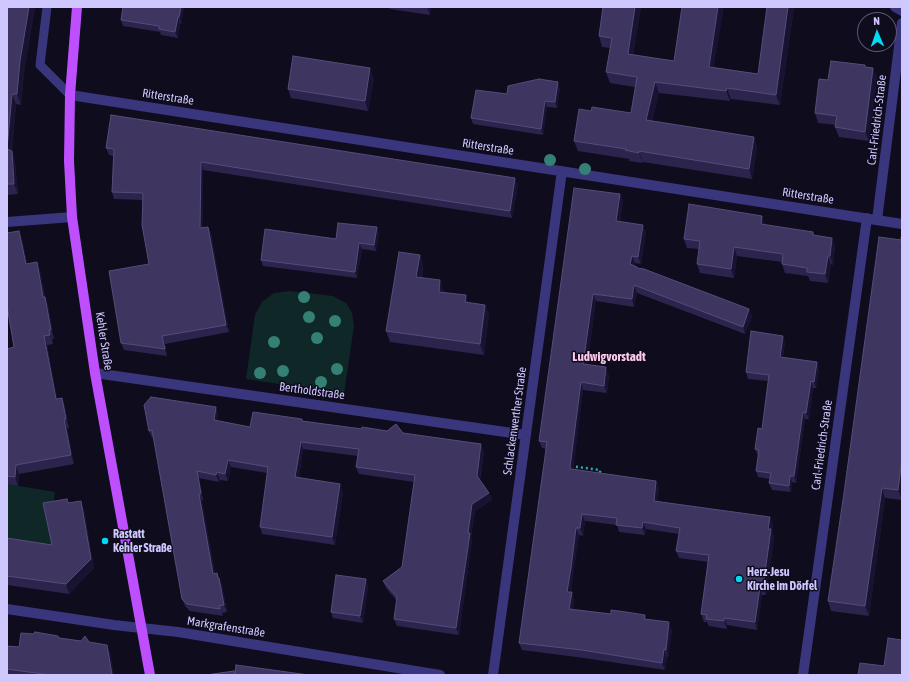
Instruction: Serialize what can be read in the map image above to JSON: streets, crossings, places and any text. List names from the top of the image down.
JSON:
{
  "streets": {
    "main road": ["Kehler Straße"],
    "street": [
      "Ritterstraße",
      "Carl-Friedrich-Straße",
      "Bertholdstraße",
      "Schlackenwerther Straße",
      "Markgrafenstraße"
    ]
  },
  "crossings": [
    ["Ritterstraße", "Carl-Friedrich-Straße"],
    ["Ritterstraße", "Kehler Straße"],
    ["Ritterstraße", "Schlackenwerther Straße"],
    ["Kehler Straße", "Bertholdstraße"],
    ["Kehler Straße", "Markgrafenstraße"],
    ["Bertholdstraße", "Schlackenwerther Straße"]
  ],
  "districts": ["Ludwigvorstadt"],
  "places": ["Rastatt Kehler Straße", "Herz-Jesu Kirche im Dörfel"],
  "north": "top"
}
